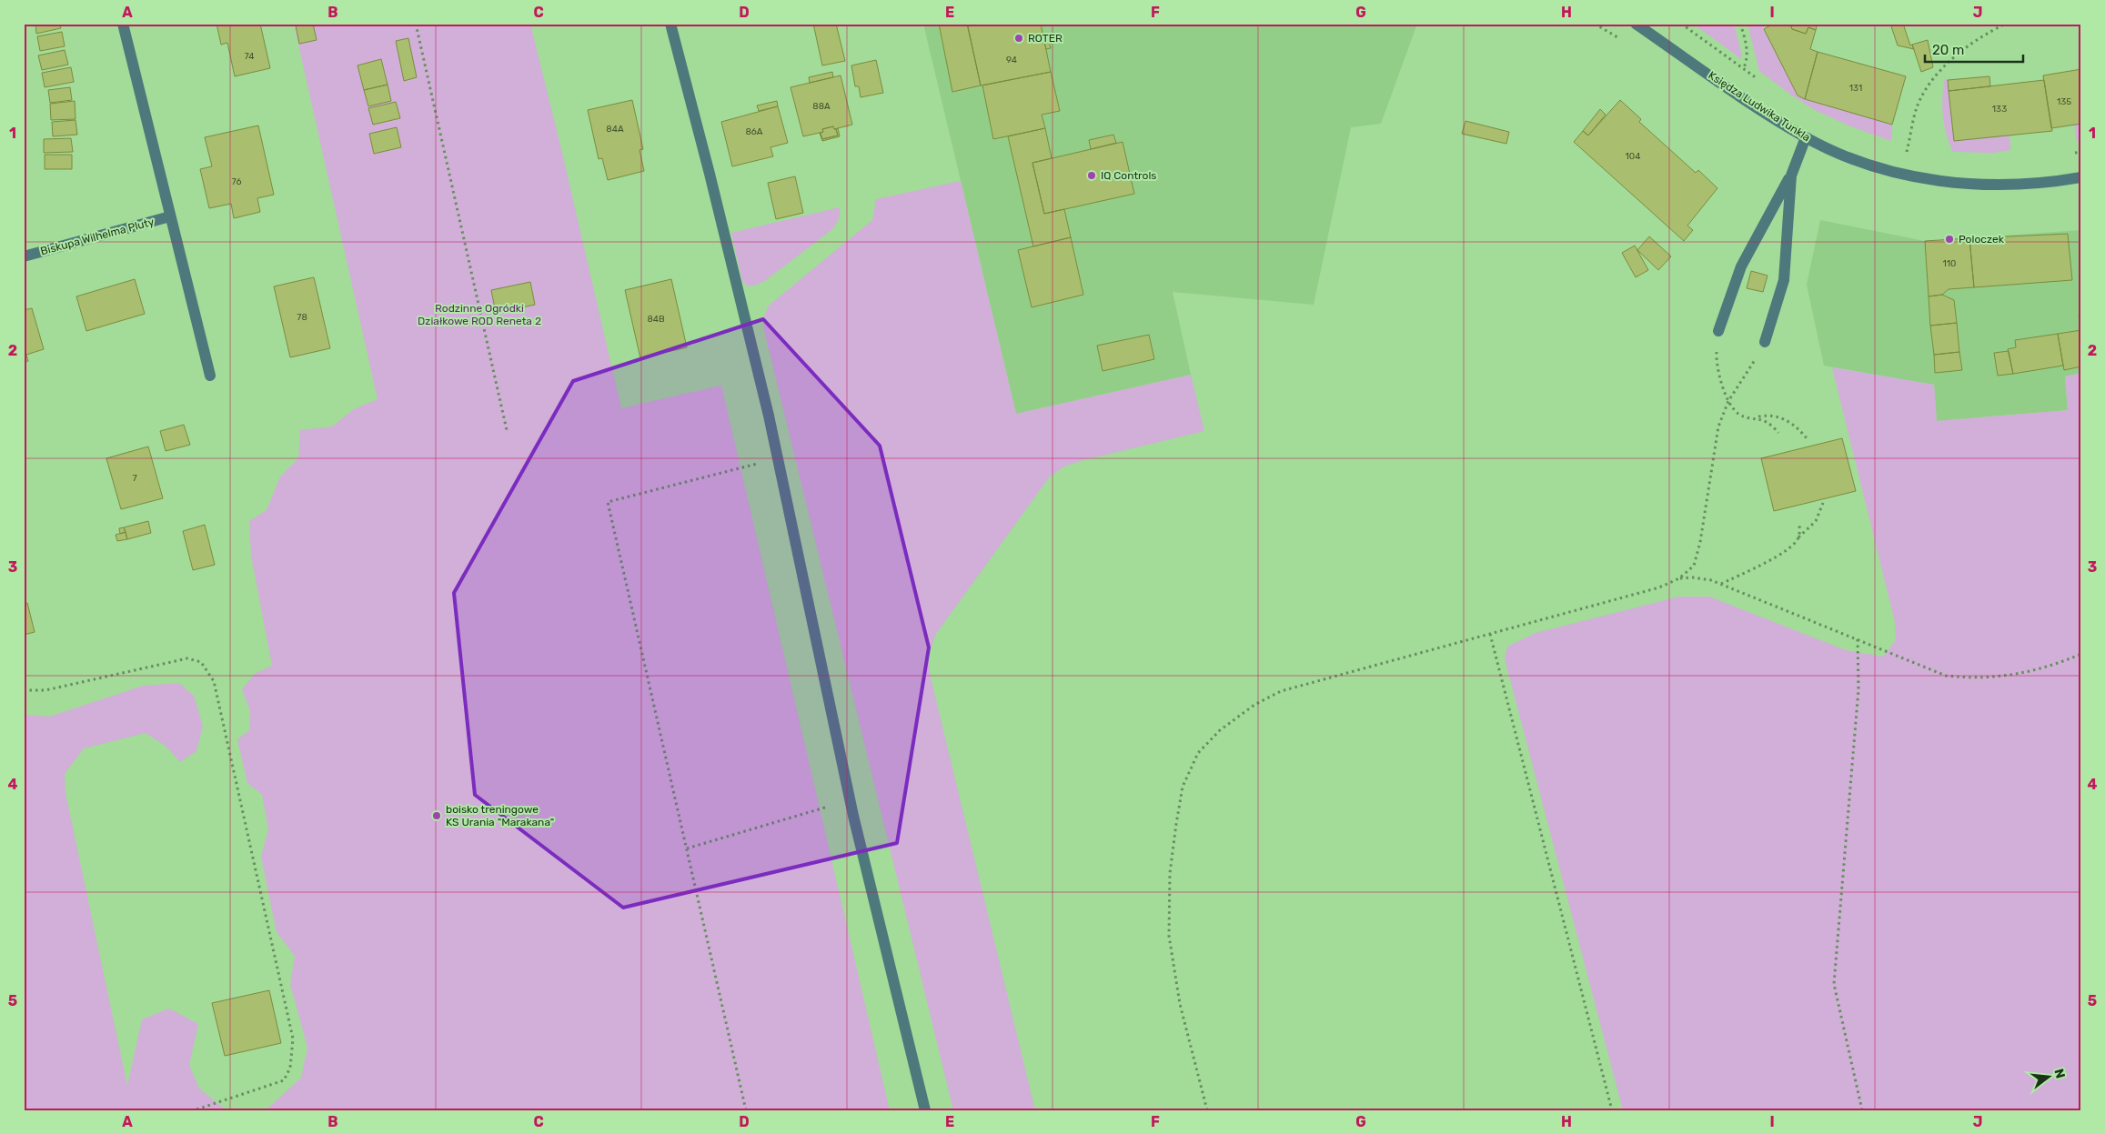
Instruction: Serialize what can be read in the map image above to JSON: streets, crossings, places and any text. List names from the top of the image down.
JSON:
{
  "streets": {
    "street": ["Księdza Ludwika Tunkla", "Biskupa Wilhelma Pluty"]
  },
  "parks": ["Rodzinne Ogródki Działkowe ROD Reneta 2"],
  "places": [
    "ROTER",
    "IQ Controls",
    "Poloczek",
    "boisko treningowe KS Urania \"Marakana\""
  ],
  "house_numbers": [
    "74",
    "94",
    "131",
    "135",
    "88A",
    "133",
    "84A",
    "86A",
    "104",
    "76",
    "110",
    "78",
    "84B",
    "7"
  ],
  "scale_bar": "20 m",
  "north": "right",
  "grid": {
    "columns": [
      "A",
      "B",
      "C",
      "D",
      "E",
      "F",
      "G",
      "H",
      "I",
      "J"
    ],
    "rows": [
      "1",
      "2",
      "3",
      "4",
      "5"
    ]
  }
}
